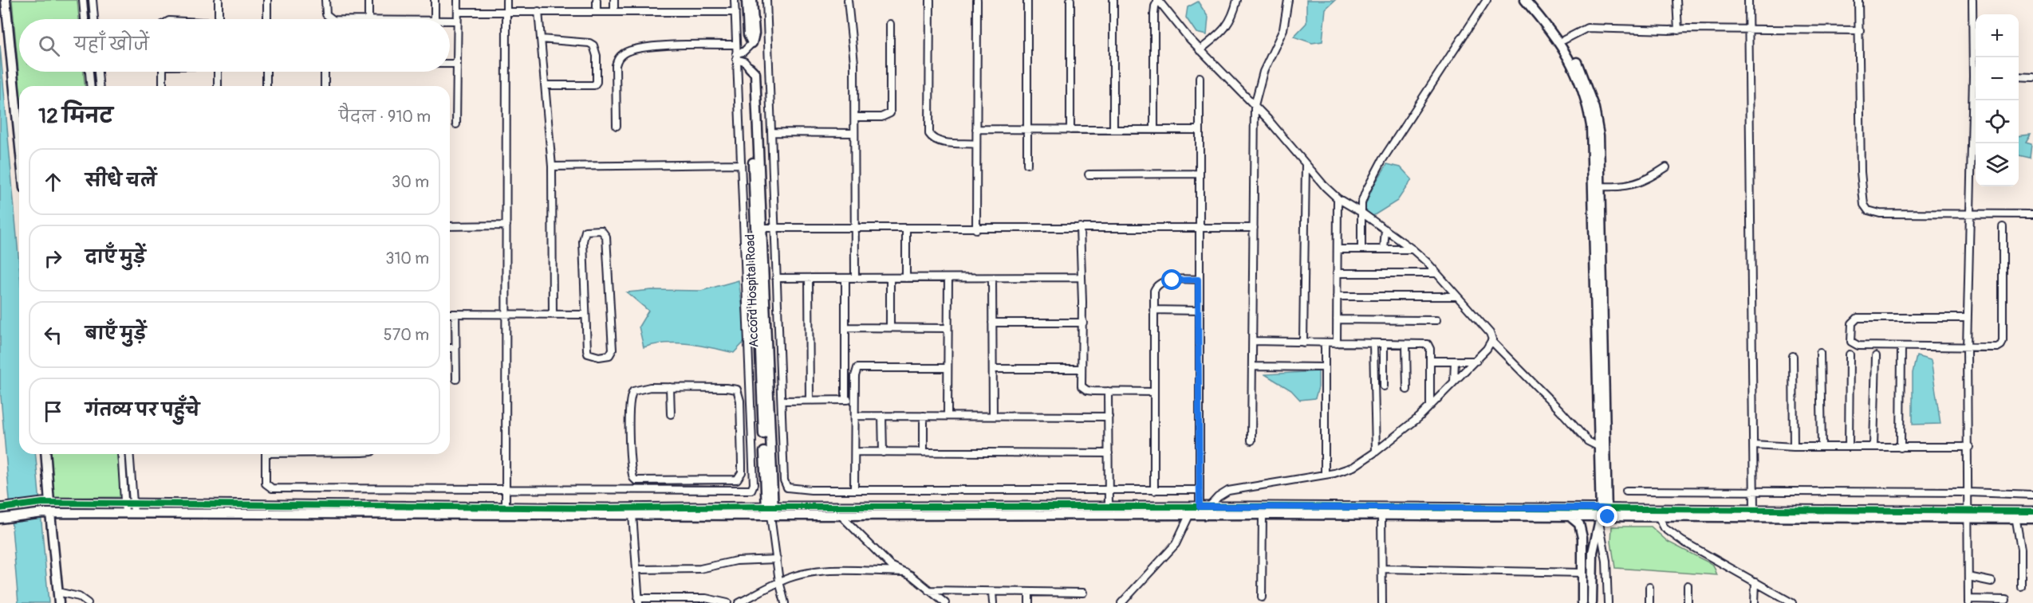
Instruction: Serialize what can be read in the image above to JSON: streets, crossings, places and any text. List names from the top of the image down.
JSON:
{
  "streets": {
    "street": ["Accord Hospital Road"]
  },
  "page": {
    "map_buttons": ["+", "−"],
    "search": "यहाँ खोजें",
    "heading": ["12 मिनट", "पैदल · 910 m"],
    "list": [
      ["सीधे चलें", "30 m"],
      ["दाएँ मुड़ें", "310 m"],
      ["बाएँ मुड़ें", "570 m"],
      "गंतव्य पर पहुँचे"
    ]
  }
}
